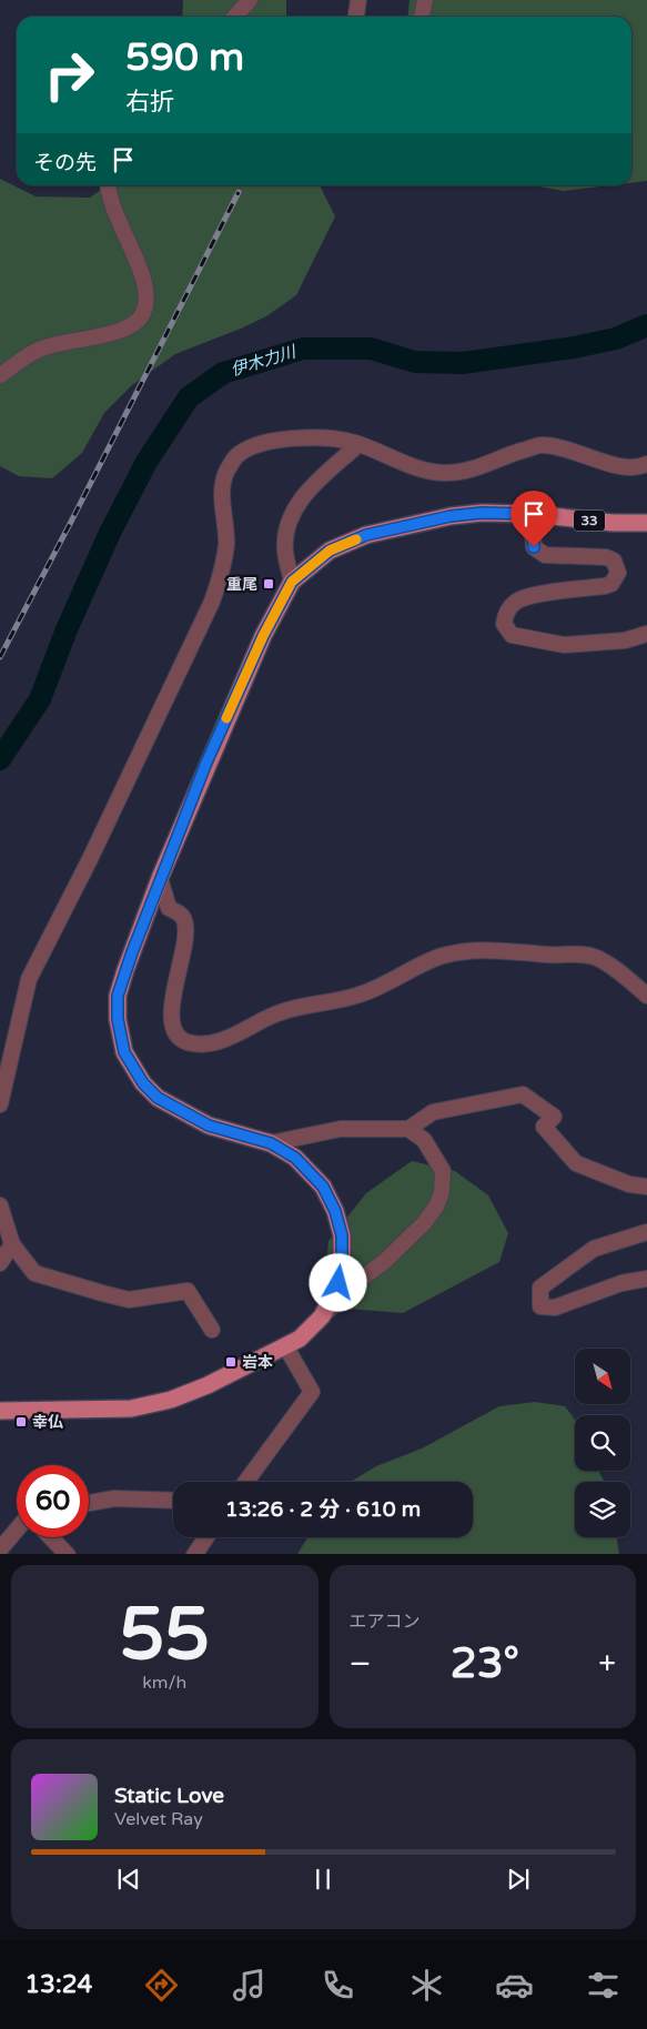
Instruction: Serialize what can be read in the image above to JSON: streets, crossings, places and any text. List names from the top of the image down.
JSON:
{
  "streets": {
    "main road": ["33"]
  },
  "water": ["伊木力川"],
  "places": {
    "transit": ["重尾", "岩本", "幸仏"]
  },
  "north": "bottom right",
  "page": {
    "turn": ["590 m", "右折"],
    "then": "その先",
    "limit": "60",
    "trip": "13:26 · 2 分 · 610 m",
    "tile": [
      ["55", "km/h"],
      "エアコン"
    ],
    "heat": ["−", "23°", "+"],
    "song": ["Static Love", "Velvet Ray"],
    "tabs": "13:24"
  }
}
